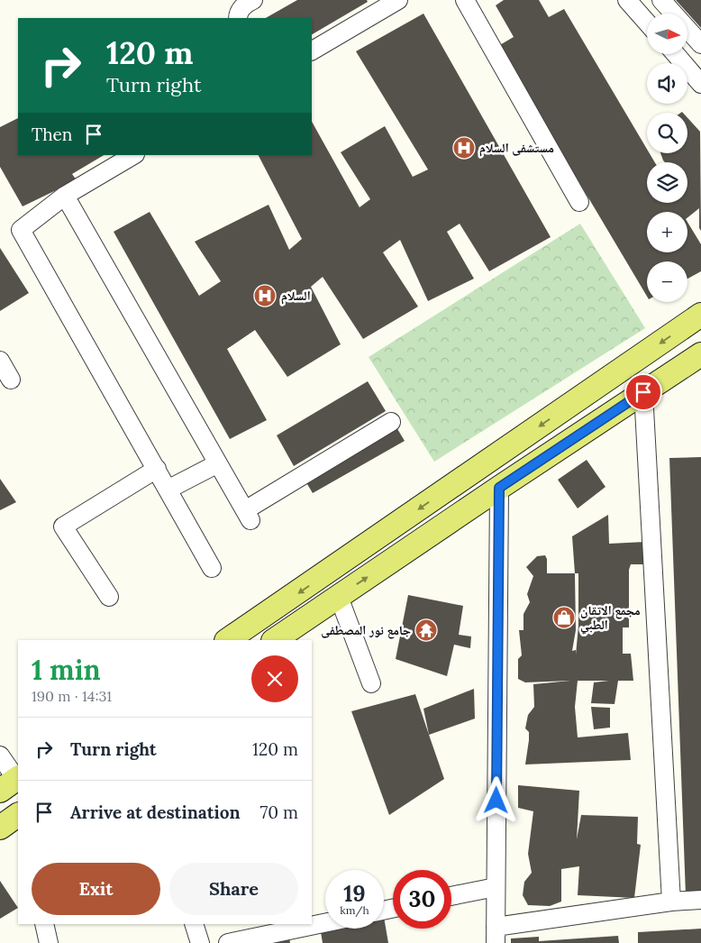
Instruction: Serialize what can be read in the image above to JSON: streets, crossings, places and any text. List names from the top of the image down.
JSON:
{
  "places": {
    "hospital": ["مستشفى السلام", "السلام"],
    "shop": ["مجمع الاتقان الطبي"],
    "temple": ["جامع نور المصطفى"]
  },
  "north": "right",
  "page": {
    "map_buttons": ["+", "−"],
    "turn": ["120 m", "Turn right"],
    "then": "Then",
    "heading": ["1 min", "190 m · 14:31"],
    "list": [
      {
        "name": "Turn right",
        "value": "120 m"
      },
      {
        "name": "Arrive at destination",
        "value": "70 m"
      }
    ],
    "buttons": ["Exit", "Share"],
    "speed": "19 km/h",
    "limit": "30"
  }
}
